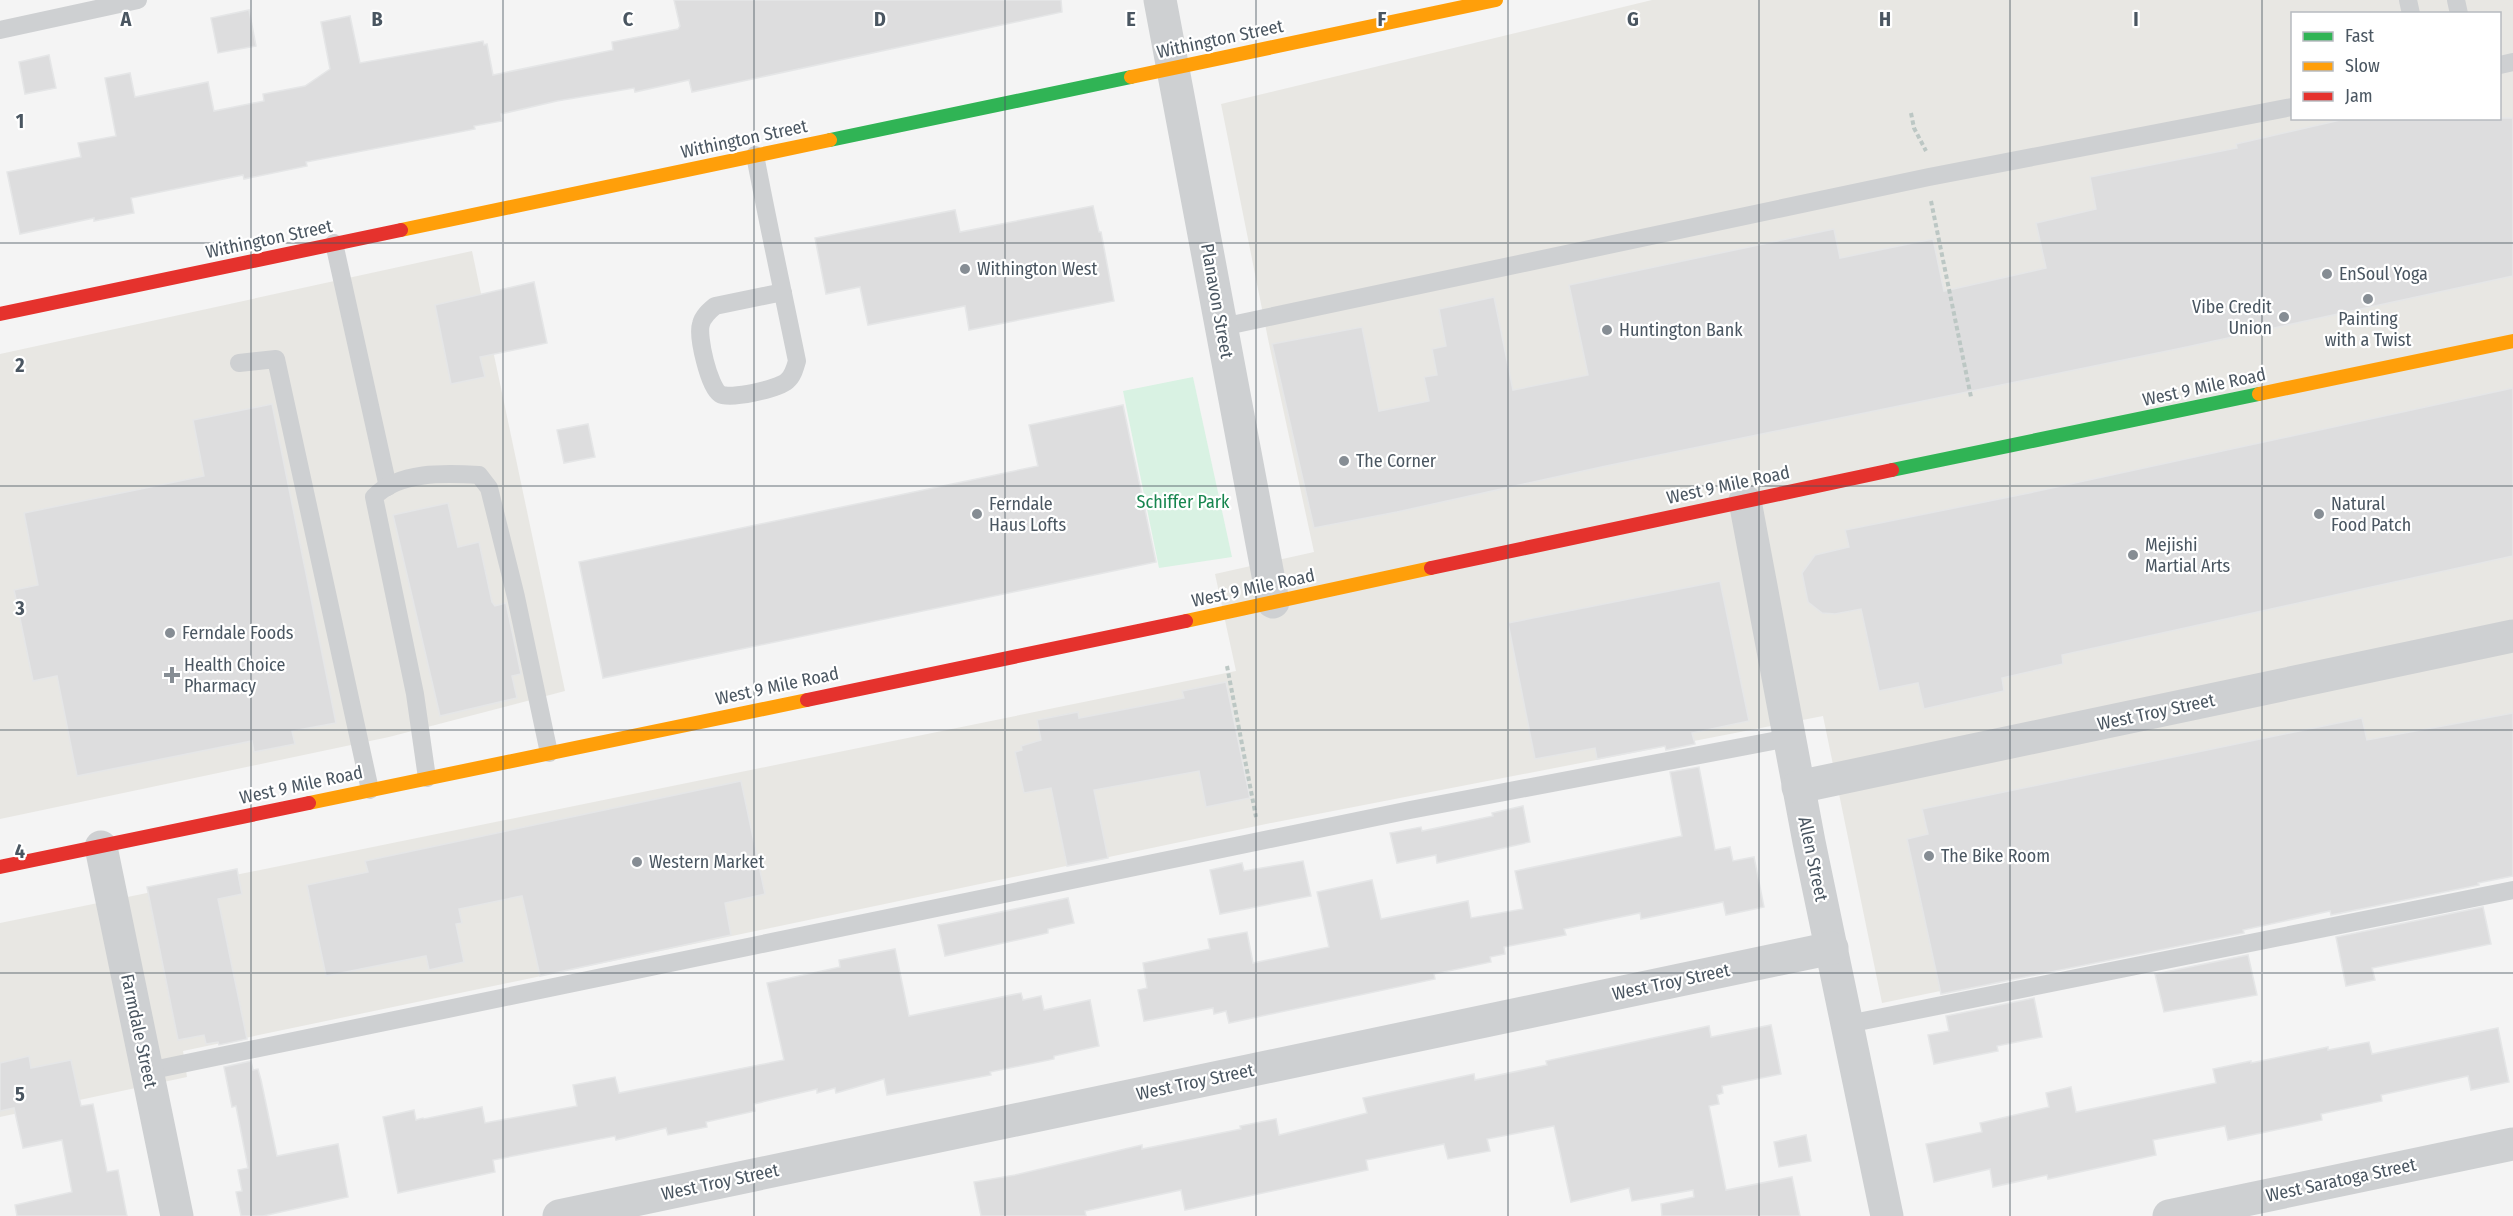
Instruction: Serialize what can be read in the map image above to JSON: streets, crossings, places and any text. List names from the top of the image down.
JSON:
{
  "streets": {
    "main road": ["Withington Street", "West 9 Mile Road"],
    "street": [
      "Planavon Street",
      "West Troy Street",
      "Allen Street",
      "Farmdale Street",
      "West Saratoga Street"
    ]
  },
  "crossings": [
    ["Withington Street", "Planavon Street"],
    ["Planavon Street", "West 9 Mile Road"],
    ["West 9 Mile Road", "Allen Street"],
    ["West 9 Mile Road", "Farmdale Street"],
    ["West Troy Street", "Allen Street"]
  ],
  "parks": ["Schiffer Park"],
  "places": {
    "other": [
      "Withington West",
      "EnSoul Yoga",
      "Painting with a Twist",
      "Vibe Credit Union",
      "Huntington Bank",
      "The Corner",
      "Ferndale Haus Lofts",
      "Natural Food Patch",
      "Mejishi Martial Arts",
      "Ferndale Foods",
      "The Bike Room",
      "Western Market"
    ],
    "health": ["Health Choice Pharmacy"]
  },
  "legend": ["Fast", "Slow", "Jam"],
  "grid": {
    "columns": [
      "A",
      "B",
      "C",
      "D",
      "E",
      "F",
      "G",
      "H",
      "I"
    ],
    "rows": [
      "1",
      "2",
      "3",
      "4",
      "5"
    ]
  }
}
